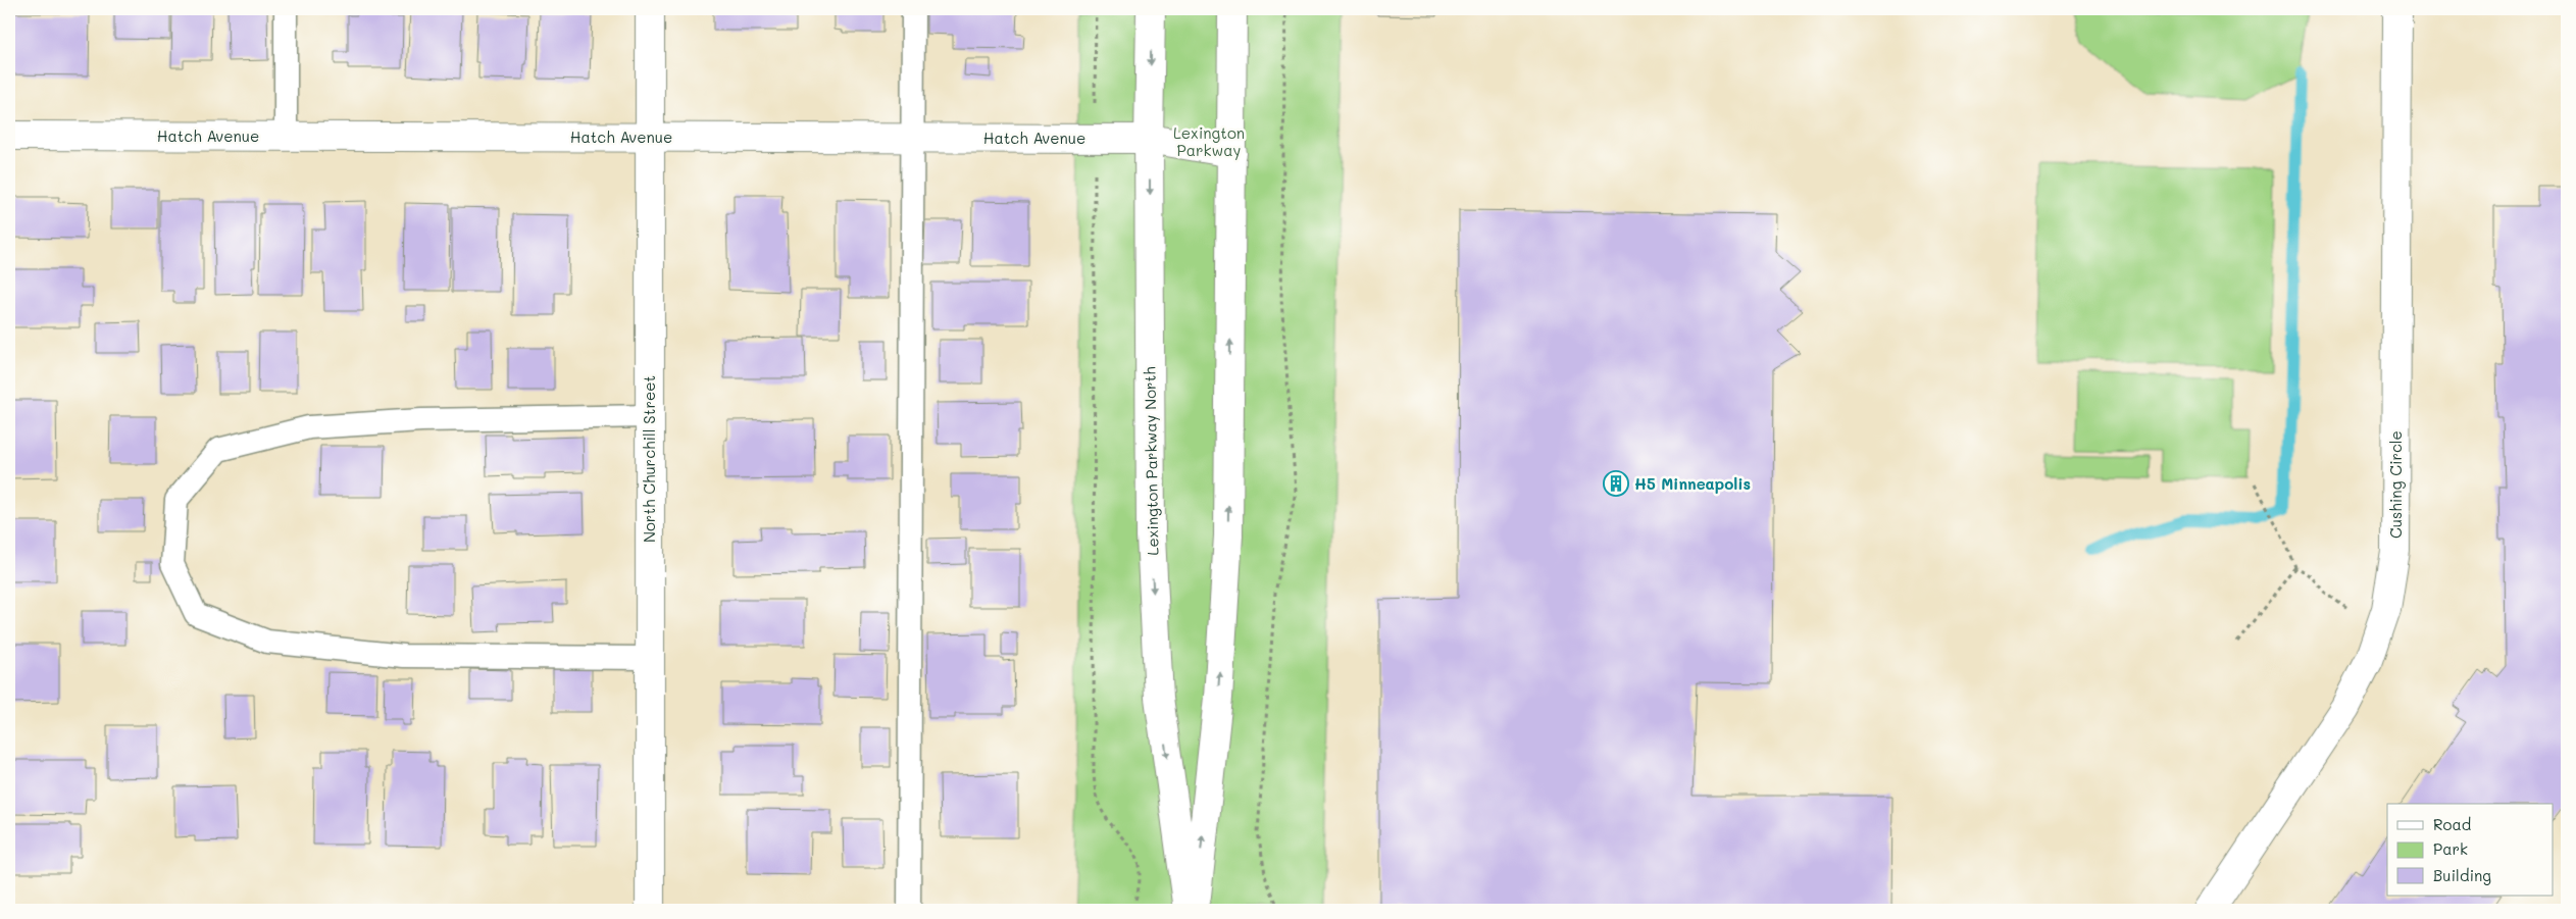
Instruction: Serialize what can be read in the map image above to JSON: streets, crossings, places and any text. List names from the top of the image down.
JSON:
{
  "streets": {
    "street": [
      "Hatch Avenue",
      "North Churchill Street",
      "Lexington Parkway North",
      "Cushing Circle"
    ]
  },
  "crossings": [
    ["Hatch Avenue", "North Churchill Street"],
    ["Hatch Avenue", "Lexington Parkway North"]
  ],
  "parks": ["Lexington Parkway"],
  "places": {
    "building": ["H5 Minneapolis"]
  },
  "legend": ["Road", "Park", "Building"]
}
